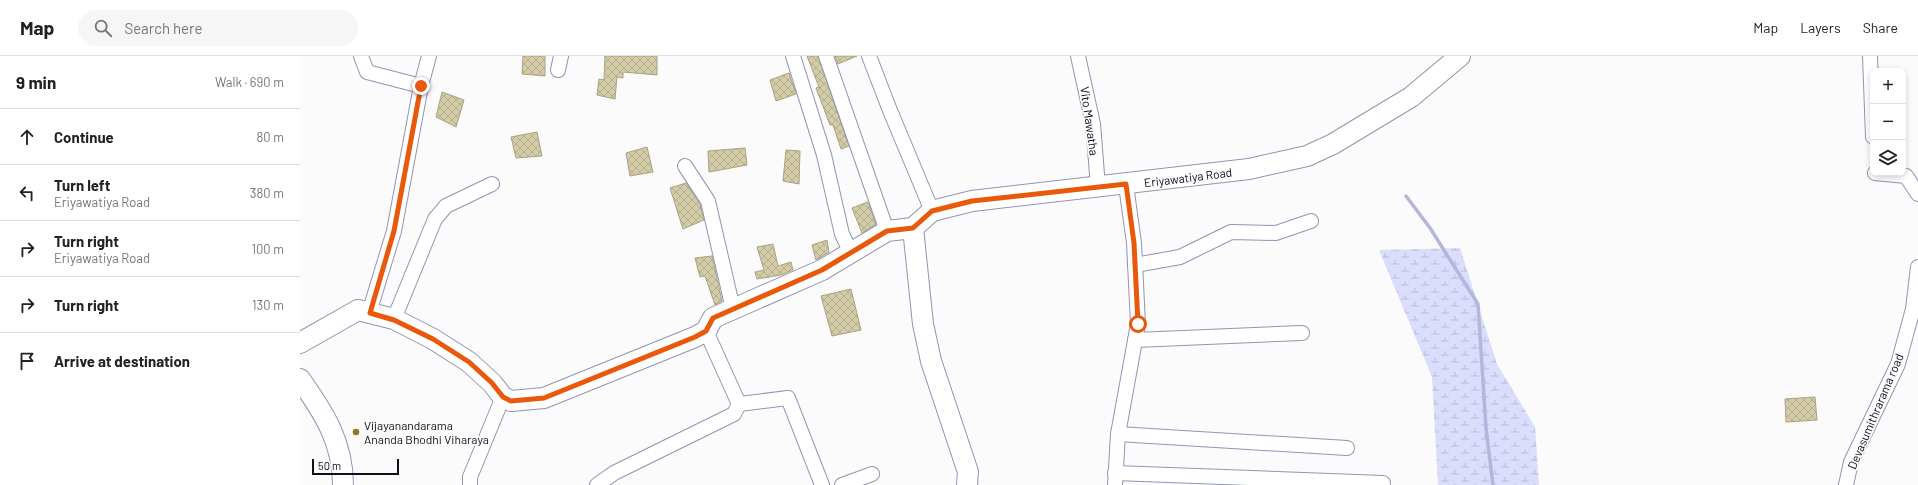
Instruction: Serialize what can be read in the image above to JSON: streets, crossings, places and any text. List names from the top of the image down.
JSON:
{
  "streets": {
    "street": ["Vito Mawatha", "Eriyawatiya Road", "Devasumithrarama road"]
  },
  "crossings": [
    ["Vito Mawatha", "Eriyawatiya Road"]
  ],
  "places": ["Vijayanandarama Ananda Bhodhi Viharaya"],
  "scale_bar": "50 m",
  "page": {
    "header": "Map",
    "search": "Search here",
    "nav": ["Map", "Layers", "Share"],
    "heading": ["9 min", "Walk · 690 m"],
    "map_buttons": ["+", "−"],
    "list": [
      ["Continue", "80 m"],
      ["Turn left", "Eriyawatiya Road", "380 m"],
      ["Turn right", "Eriyawatiya Road", "100 m"],
      ["Turn right", "130 m"],
      "Arrive at destination"
    ],
    "scale": "50 m"
  }
}
